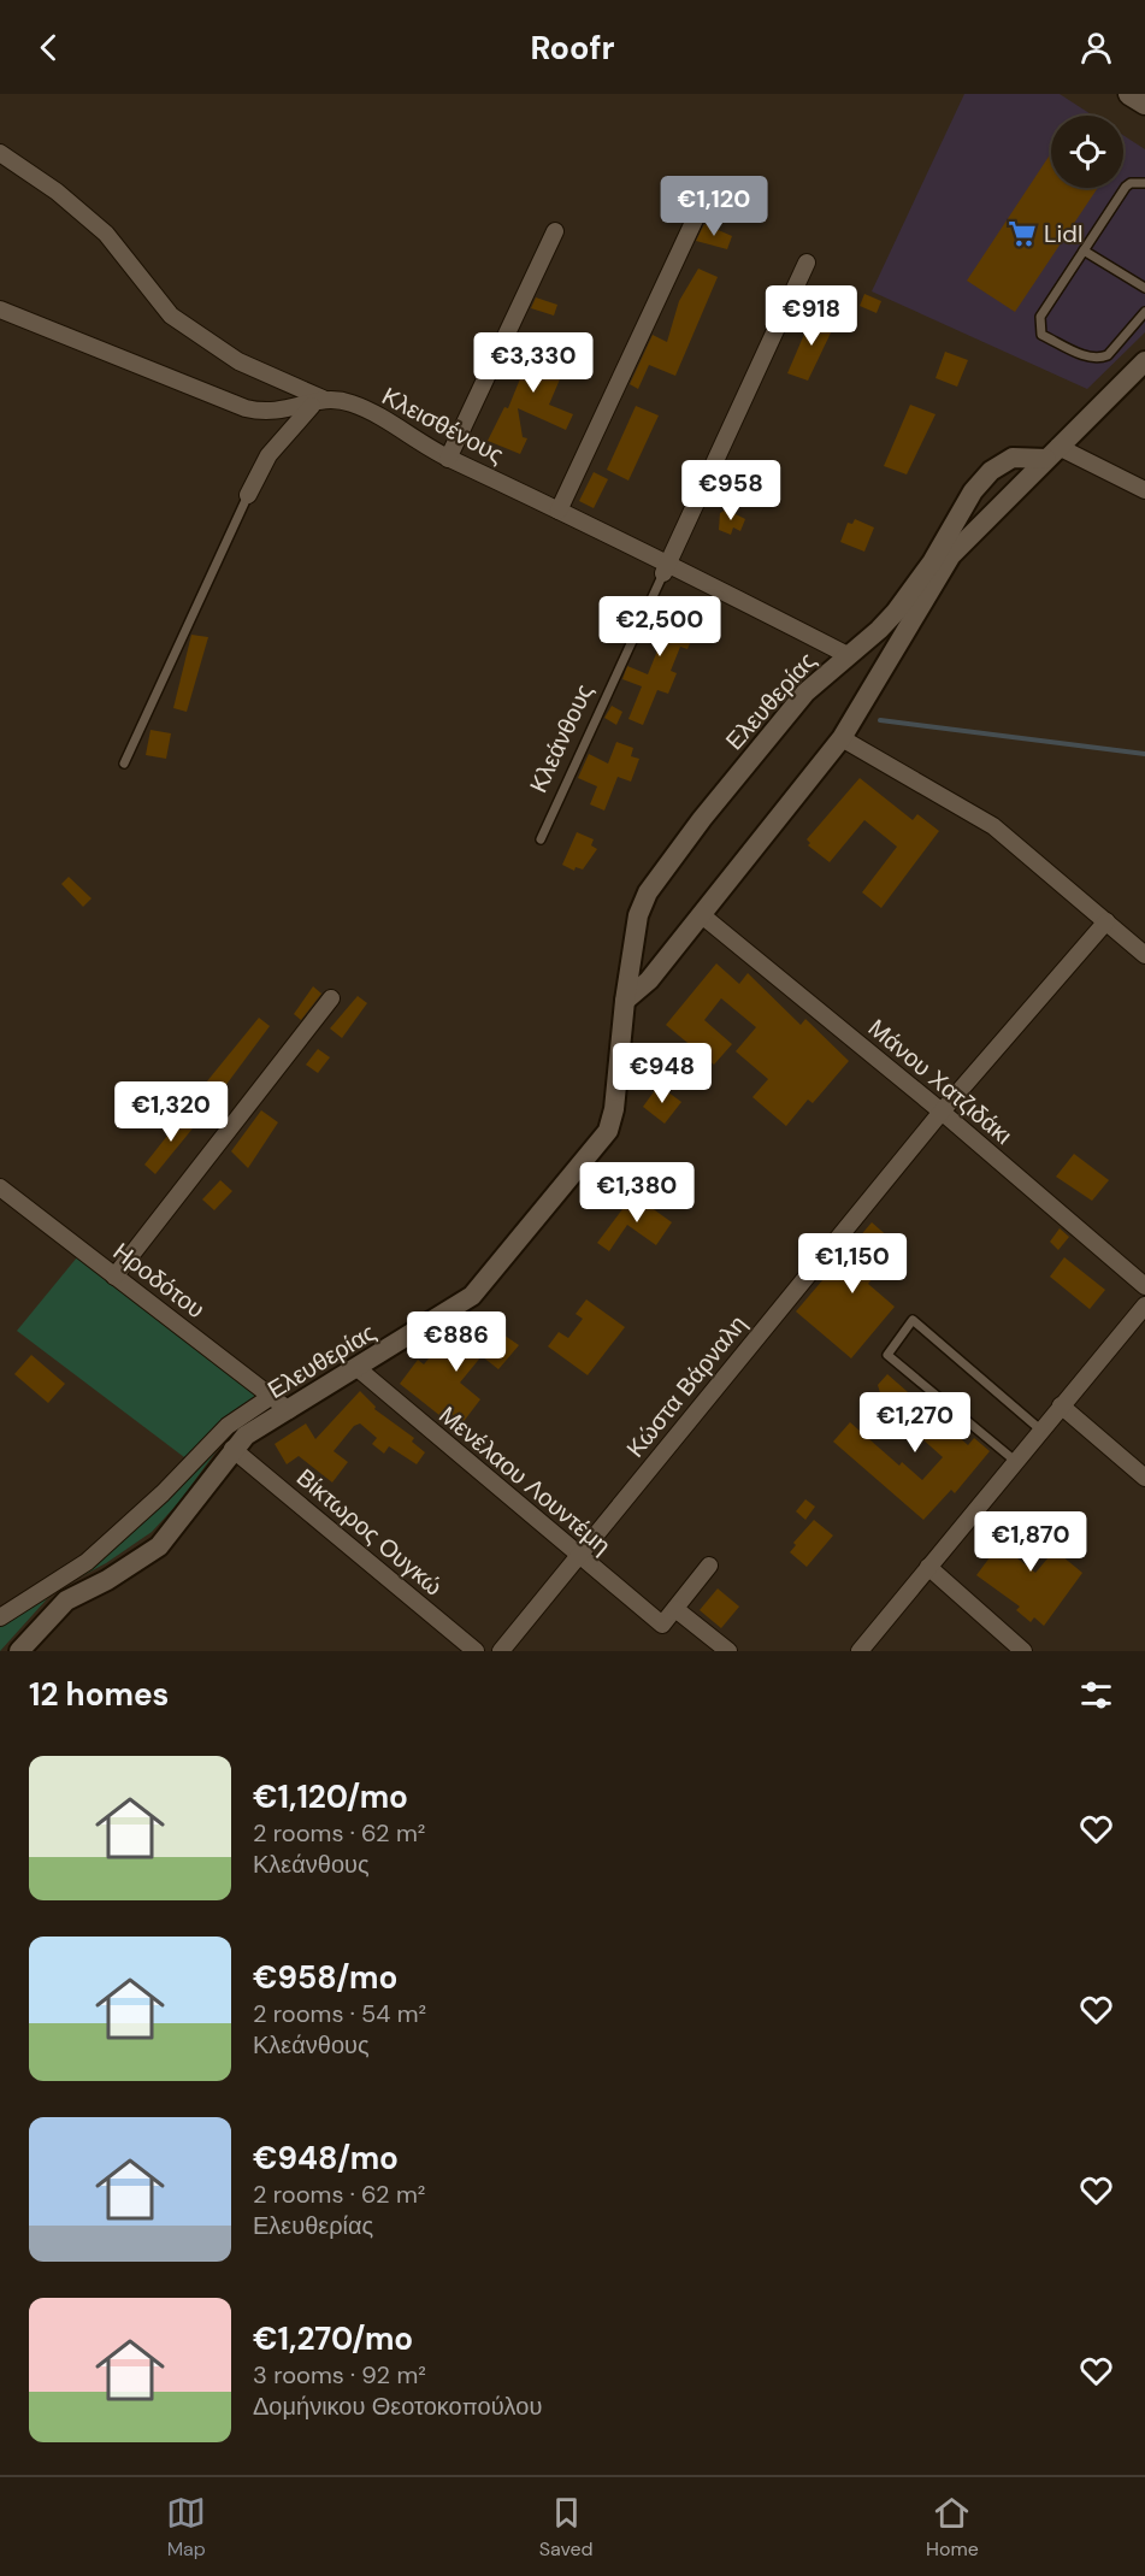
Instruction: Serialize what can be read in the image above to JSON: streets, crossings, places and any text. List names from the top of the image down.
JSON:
{
  "streets": {
    "street": [
      "Κλεισθένους",
      "Ελευθερίας",
      "Κλεάνθους",
      "Μάνου Χατζιδάκι",
      "Ηροδότου",
      "Κώστα Βάρναλη",
      "Μενέλαου Λουντέμη",
      "Βίκτωρος Ουγκώ"
    ]
  },
  "crossings": [
    ["Κλεισθένους", "Ελευθερίας"],
    ["Κλεισθένους", "Κλεάνθους"],
    ["Ελευθερίας", "Ηροδότου"],
    ["Ελευθερίας", "Μενέλαου Λουντέμη"],
    ["Ελευθερίας", "Βίκτωρος Ουγκώ"],
    ["Μάνου Χατζιδάκι", "Κώστα Βάρναλη"],
    ["Κώστα Βάρναλη", "Μενέλαου Λουντέμη"]
  ],
  "places": {
    "supermarket": ["Lidl"]
  },
  "page": {
    "header": "Roofr",
    "price": [
      "€1,120",
      "€918",
      "€3,330",
      "€958",
      "€2,500",
      "€948",
      "€1,320",
      "€1,380",
      "€1,150",
      "€886",
      "€1,270",
      "€1,870"
    ],
    "heading": "12 homes",
    "list": [
      {
        "name": "€1,120/mo",
        "note": "2 rooms · 62 m² · Κλεάνθους"
      },
      {
        "name": "€958/mo",
        "note": "2 rooms · 54 m² · Κλεάνθους"
      },
      {
        "name": "€948/mo",
        "note": "2 rooms · 62 m² · Ελευθερίας"
      },
      {
        "name": "€1,270/mo",
        "note": "3 rooms · 92 m² · Δομήνικου Θεοτοκοπούλου"
      }
    ],
    "tabs": ["Map", "Saved", "Home"]
  }
}
